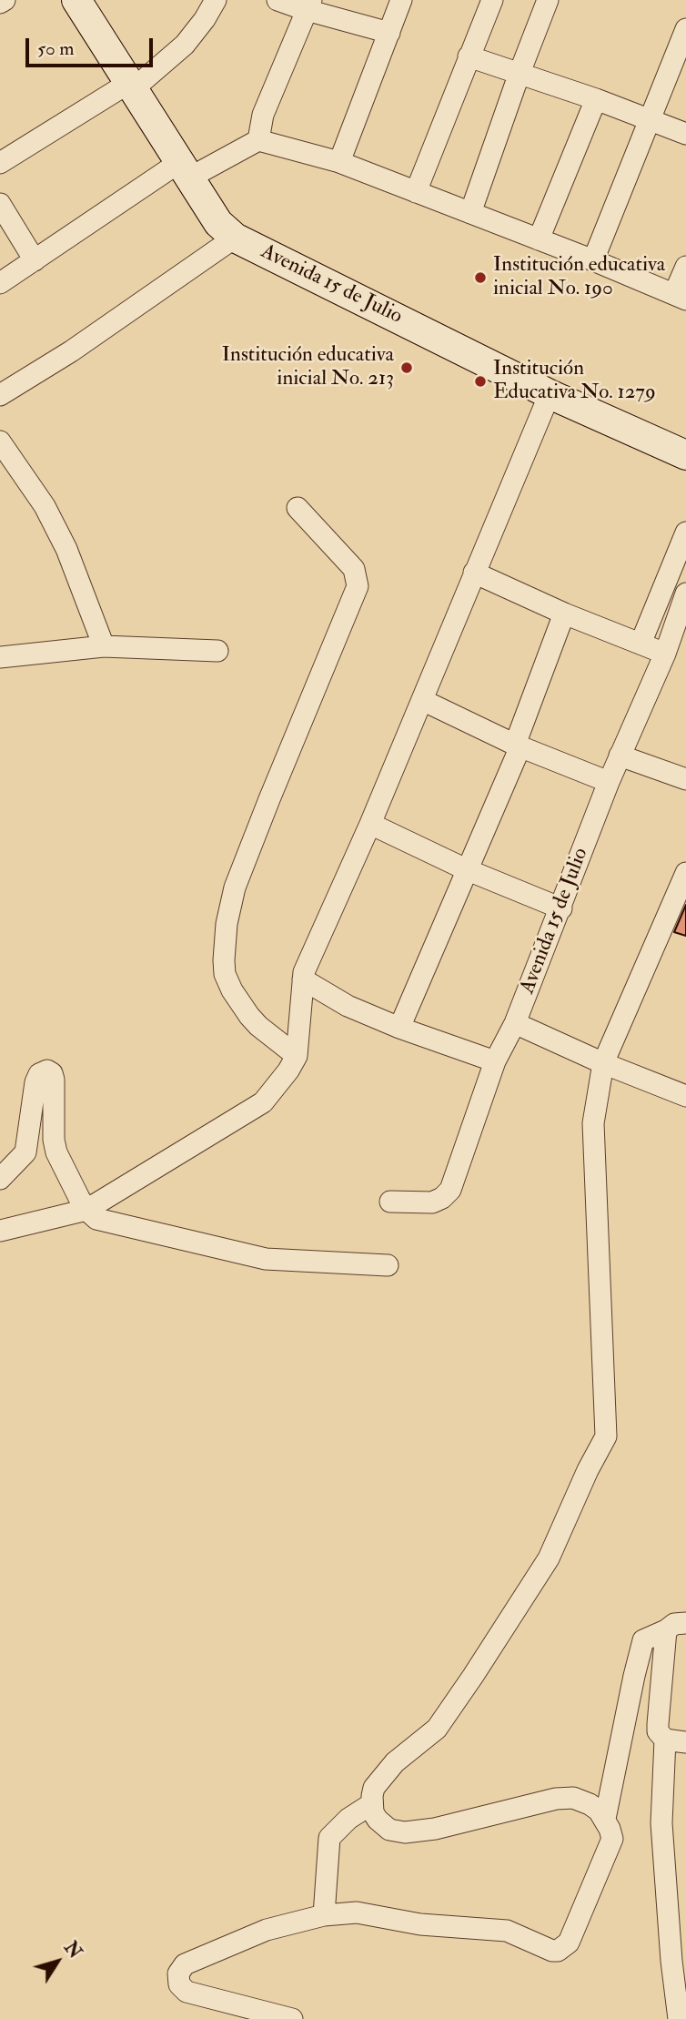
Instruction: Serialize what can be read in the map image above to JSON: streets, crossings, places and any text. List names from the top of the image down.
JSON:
{
  "streets": {
    "street": ["Avenida 15 de Julio"]
  },
  "places": ["Institución educativa inicial No. 190", "Institución educativa inicial No. 213", "Institución Educativa No. 1279"],
  "scale_bar": "50 m",
  "north": "top right"
}
